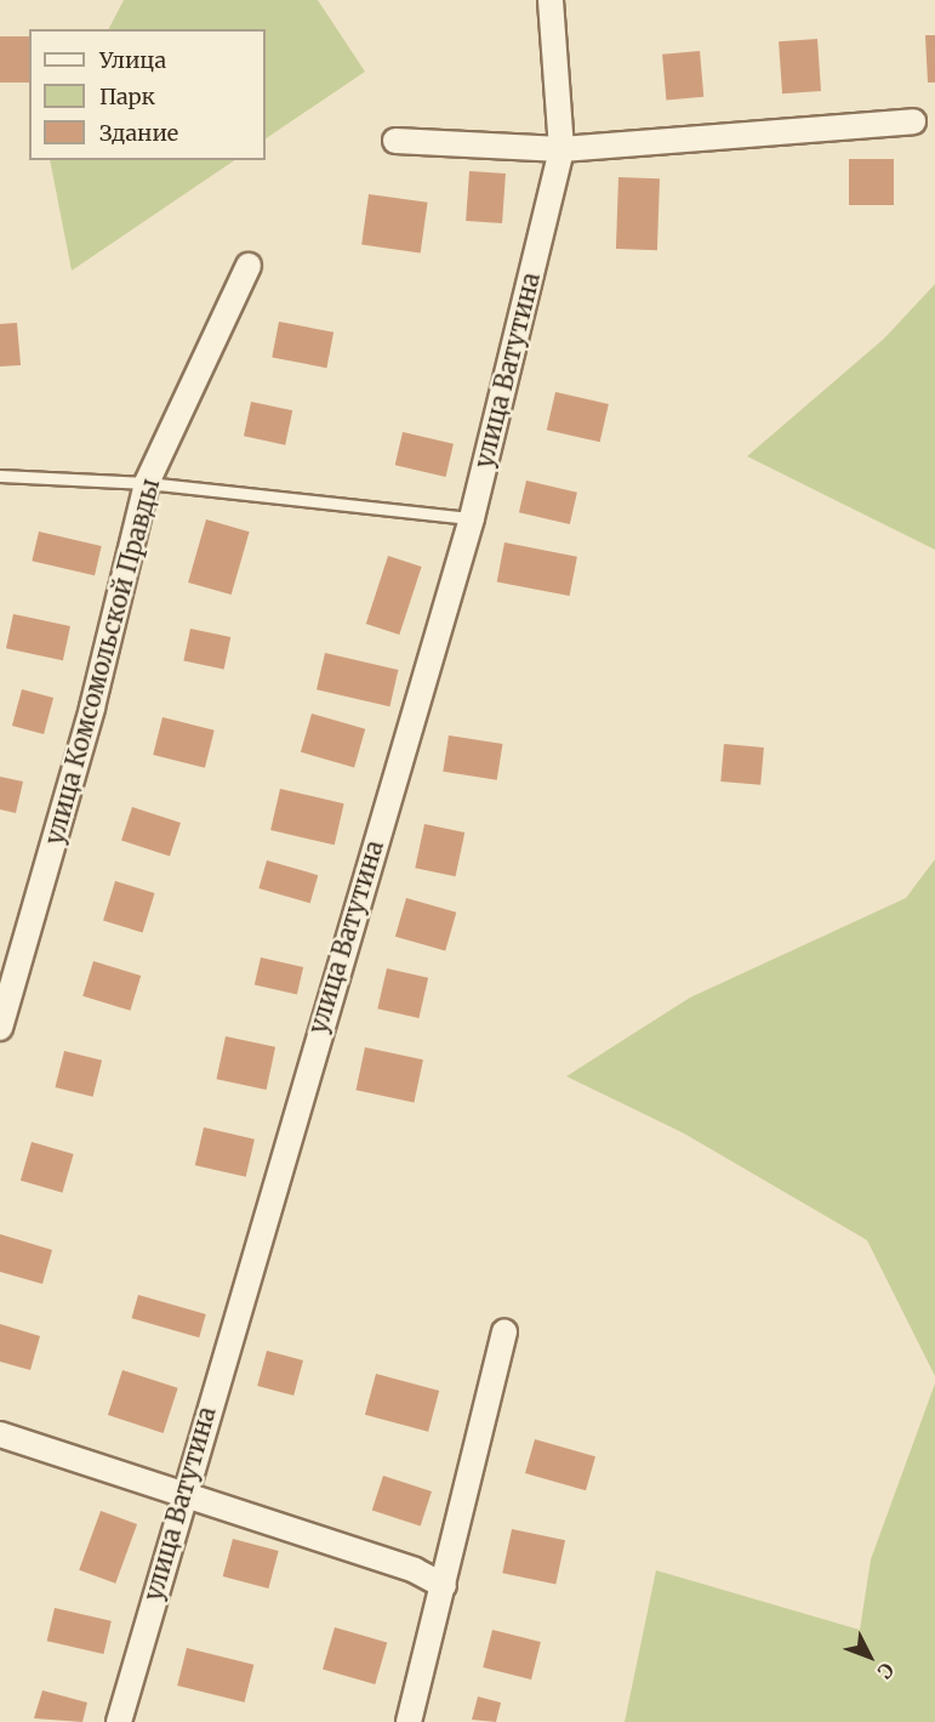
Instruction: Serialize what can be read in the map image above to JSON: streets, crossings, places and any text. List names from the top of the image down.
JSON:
{
  "streets": {
    "street": ["улица Ватутина", "улица Комсомольской Правды"]
  },
  "legend": ["Улица", "Парк", "Здание"],
  "north": "bottom right"
}
